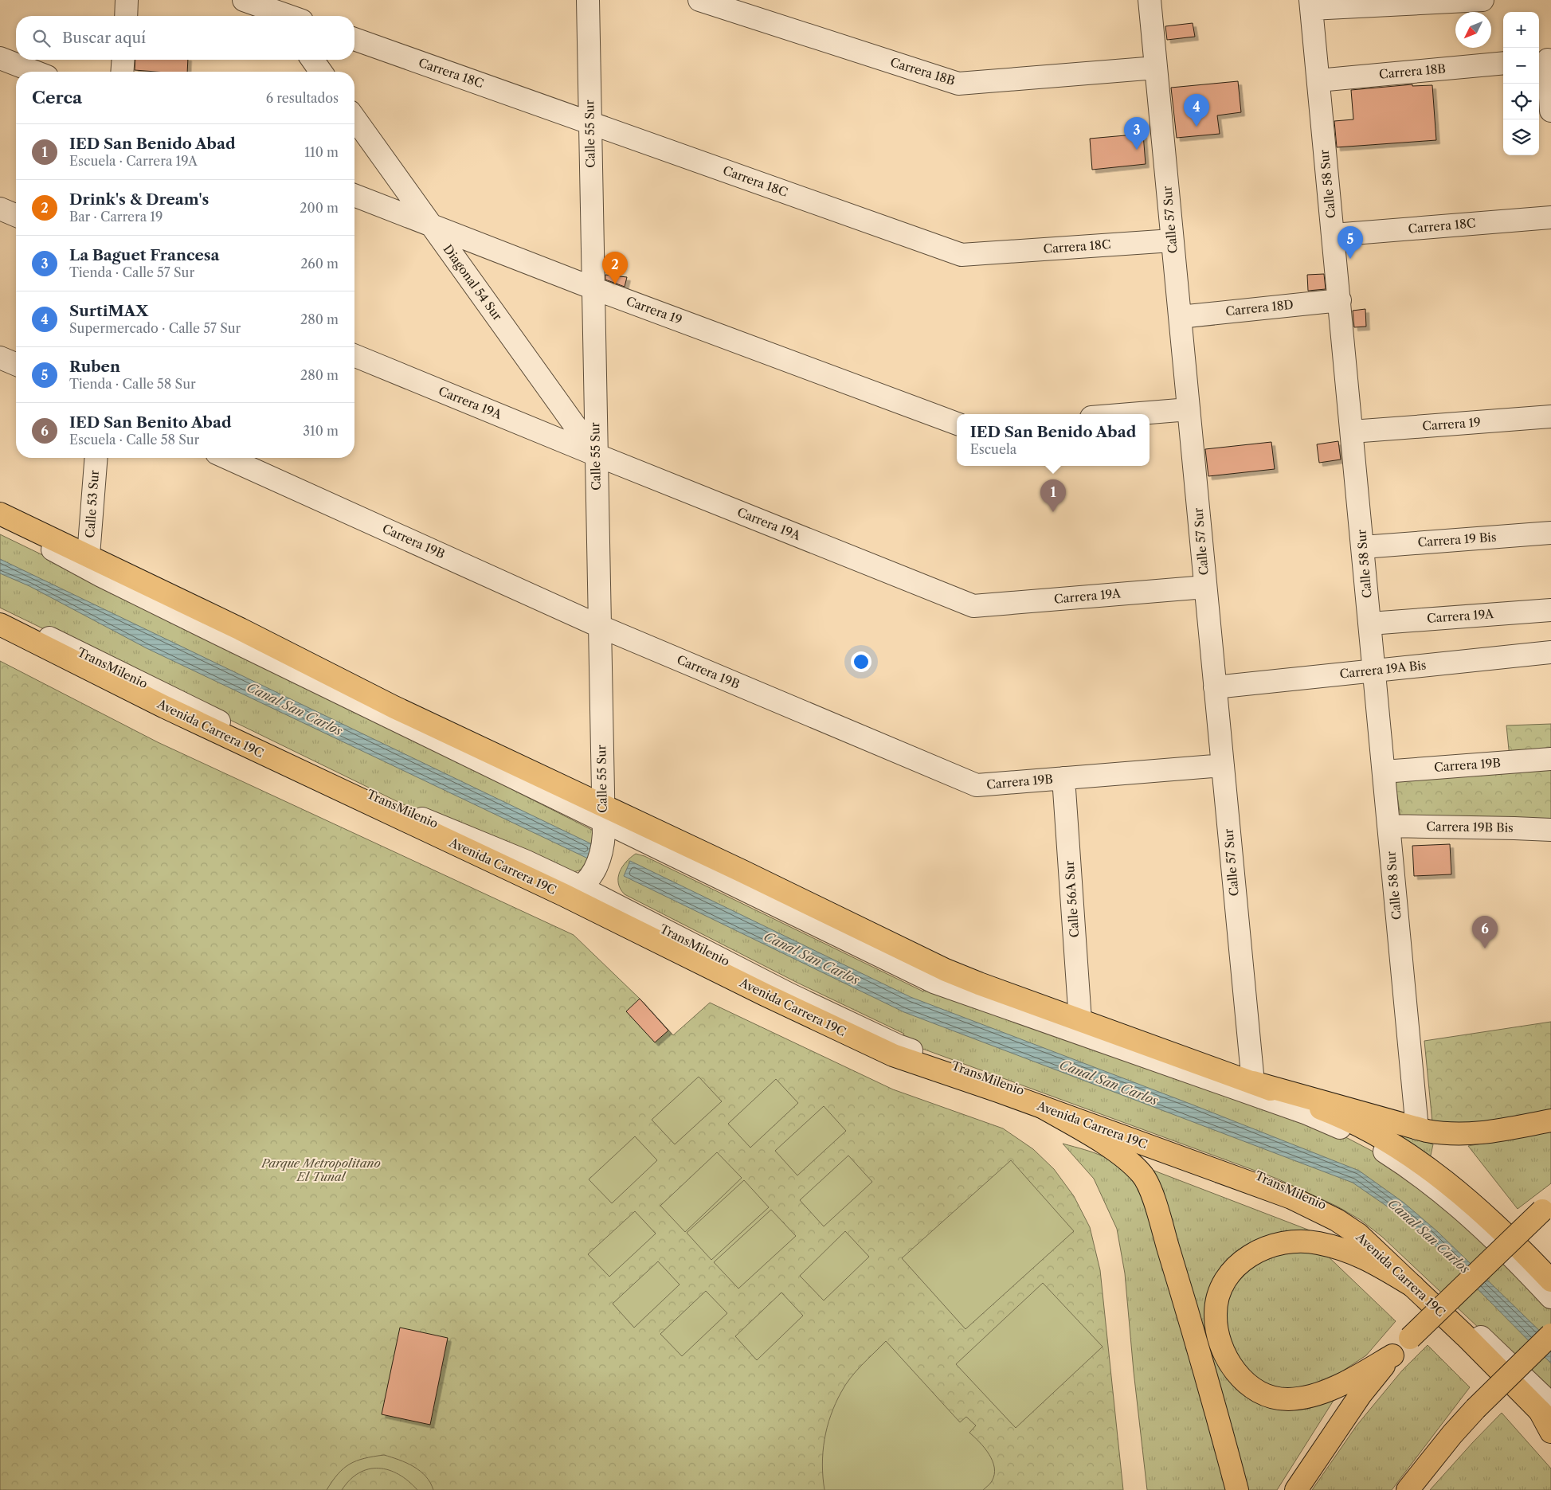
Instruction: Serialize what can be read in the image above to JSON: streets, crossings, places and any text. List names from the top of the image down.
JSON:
{
  "streets": {
    "main road": ["Avenida Carrera 19C"],
    "street": [
      "Carrera 18B",
      "Carrera 18C",
      "Calle 55 Sur",
      "Calle 58 Sur",
      "Calle 57 Sur",
      "Diagonal 54 Sur",
      "Carrera 18D",
      "Carrera 19",
      "Carrera 19A",
      "Calle 53 Sur",
      "Carrera 19 Bis",
      "Carrera 19B",
      "TransMilenio",
      "Carrera 19A Bis",
      "Carrera 19B Bis",
      "Calle 56A Sur"
    ]
  },
  "crossings": [
    ["Carrera 18B", "Calle 58 Sur"],
    ["Carrera 18B", "Calle 57 Sur"],
    ["Carrera 18C", "Calle 55 Sur"],
    ["Carrera 18C", "Calle 58 Sur"],
    ["Carrera 18C", "Calle 57 Sur"],
    ["Calle 55 Sur", "Diagonal 54 Sur"],
    ["Calle 55 Sur", "Carrera 19"],
    ["Calle 55 Sur", "Carrera 19A"],
    ["Calle 55 Sur", "Carrera 19B"],
    ["Calle 55 Sur", "TransMilenio"],
    ["Calle 55 Sur", "Avenida Carrera 19C"],
    ["Calle 58 Sur", "Carrera 18D"],
    ["Calle 58 Sur", "Carrera 19"],
    ["Calle 58 Sur", "Carrera 19A"],
    ["Calle 58 Sur", "Carrera 19 Bis"],
    ["Calle 58 Sur", "Carrera 19B"],
    ["Calle 58 Sur", "Carrera 19A Bis"],
    ["Calle 58 Sur", "Carrera 19B Bis"],
    ["Calle 57 Sur", "Carrera 18D"],
    ["Calle 57 Sur", "Carrera 19A"],
    ["Calle 57 Sur", "Carrera 19B"],
    ["Calle 57 Sur", "Carrera 19A Bis"],
    ["Diagonal 54 Sur", "Carrera 19"],
    ["Diagonal 54 Sur", "Carrera 19A"],
    ["Carrera 19B", "Calle 56A Sur"],
    ["TransMilenio", "Avenida Carrera 19C"]
  ],
  "water": ["Canal San Carlos"],
  "parks": ["Parque Metropolitano El Tunal"],
  "north": "bottom left",
  "page": {
    "map_buttons": ["+", "−"],
    "search": "Buscar aquí",
    "heading": ["Cerca", "6 resultados"],
    "pins": [
      "4",
      "3",
      "5",
      "2",
      "1",
      "6"
    ],
    "list": [
      {
        "mark": "1",
        "name": "IED San Benido Abad",
        "note": "Escuela · Carrera 19A",
        "value": "110 m"
      },
      {
        "mark": "2",
        "name": "Drink's & Dream's",
        "note": "Bar · Carrera 19",
        "value": "200 m"
      },
      {
        "mark": "3",
        "name": "La Baguet Francesa",
        "note": "Tienda · Calle 57 Sur",
        "value": "260 m"
      },
      {
        "mark": "4",
        "name": "SurtiMAX",
        "note": "Supermercado · Calle 57 Sur",
        "value": "280 m"
      },
      {
        "mark": "5",
        "name": "Ruben",
        "note": "Tienda · Calle 58 Sur",
        "value": "280 m"
      },
      {
        "mark": "6",
        "name": "IED San Benito Abad",
        "note": "Escuela · Calle 58 Sur",
        "value": "310 m"
      }
    ],
    "popup": ["IED San Benido Abad", "Escuela"]
  }
}
